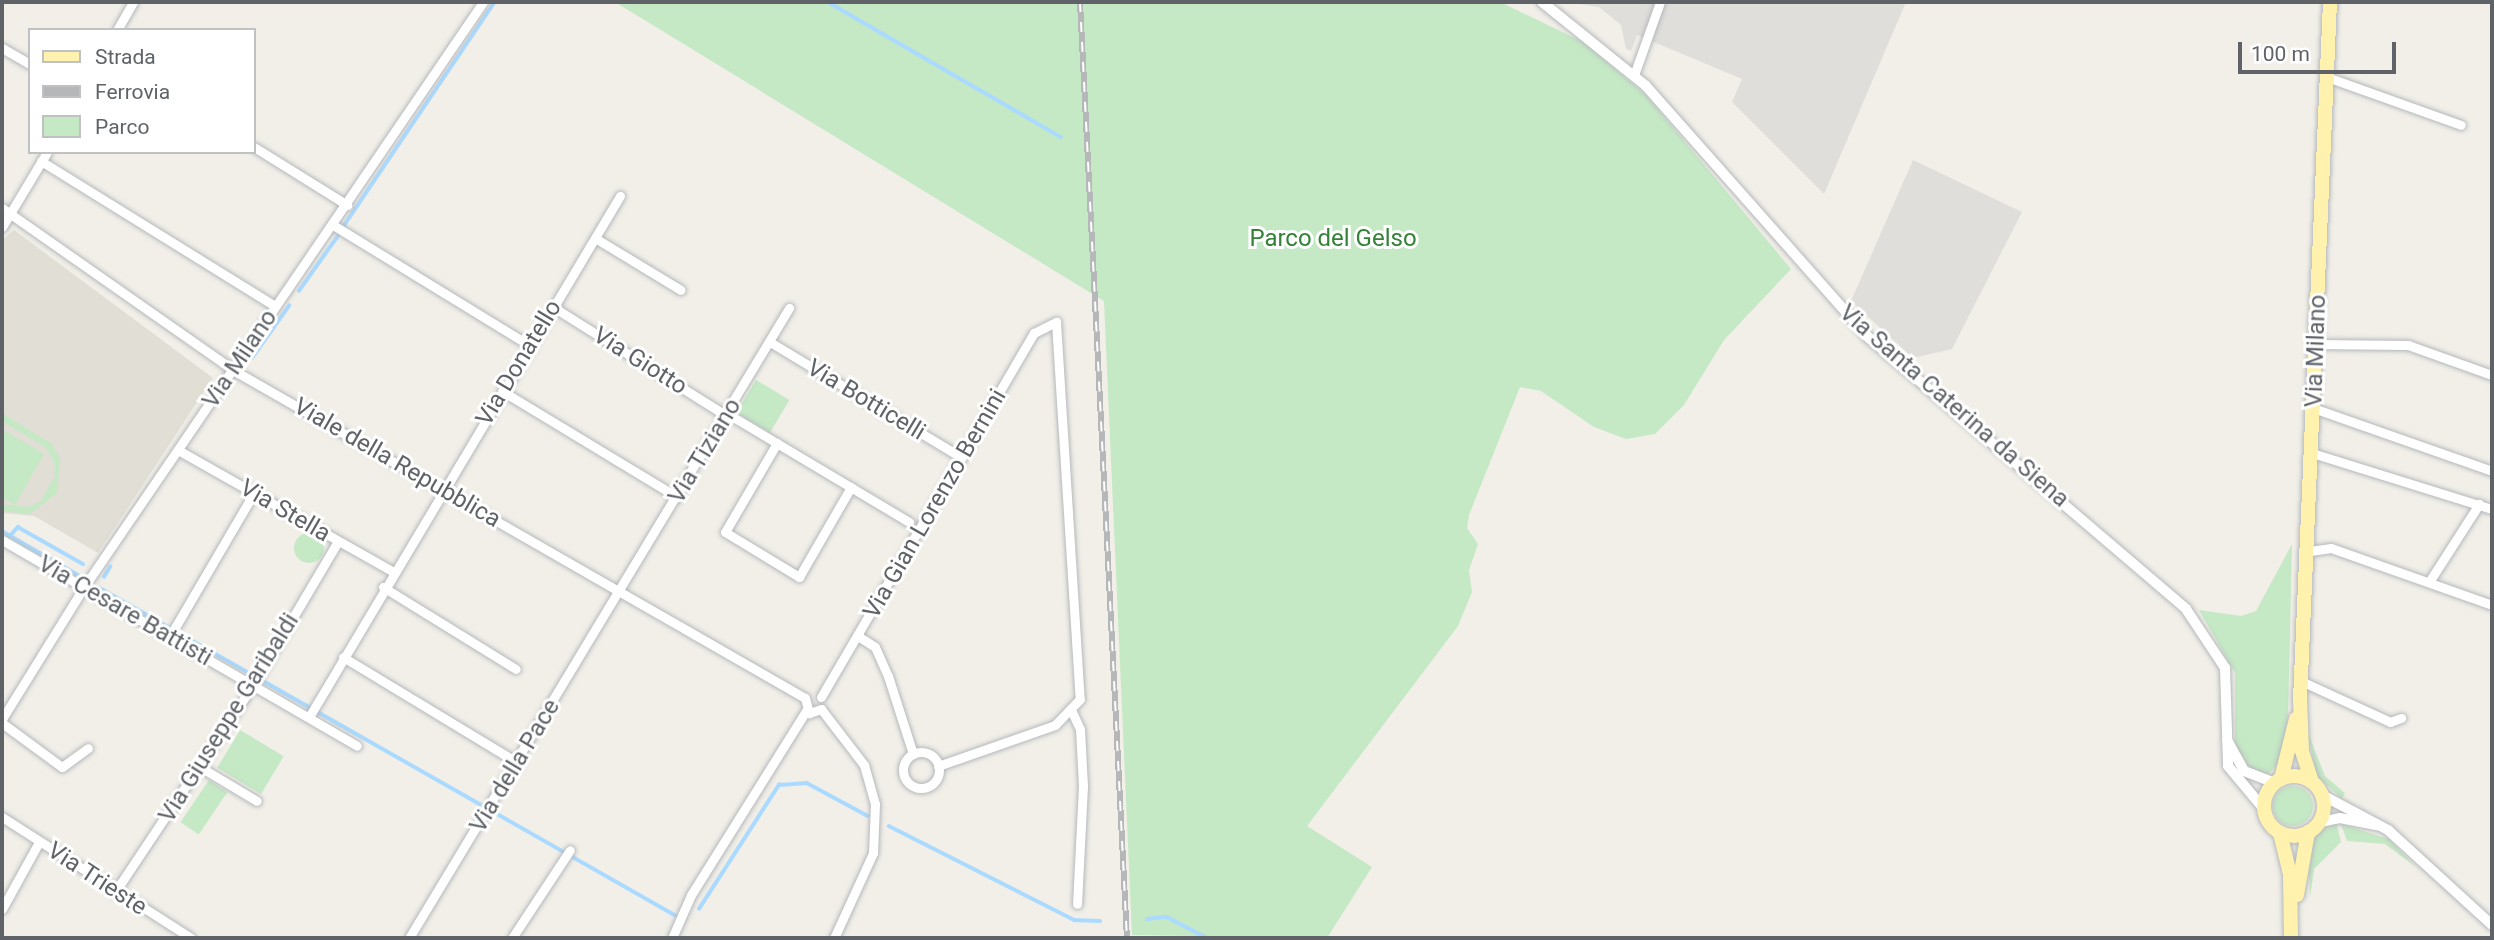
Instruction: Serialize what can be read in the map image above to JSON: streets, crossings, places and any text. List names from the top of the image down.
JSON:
{
  "streets": {
    "main road": ["Via Milano"],
    "street": [
      "Via Giotto",
      "Via Donatello",
      "Via Botticelli",
      "Via Santa Caterina da Siena",
      "Via Tiziano",
      "Viale della Repubblica",
      "Via Gian Lorenzo Bernini",
      "Via Stella",
      "Via Cesare Battisti",
      "Via Giuseppe Garibaldi",
      "Via della Pace",
      "Via Trieste"
    ]
  },
  "crossings": [
    ["Via Milano", "Viale della Repubblica"],
    ["Via Milano", "Via Stella"],
    ["Via Milano", "Via Cesare Battisti"],
    ["Via Giotto", "Via Donatello"],
    ["Via Giotto", "Via Tiziano"],
    ["Via Donatello", "Viale della Repubblica"],
    ["Via Donatello", "Via Stella"],
    ["Via Donatello", "Via Cesare Battisti"],
    ["Via Botticelli", "Via Tiziano"],
    ["Via Botticelli", "Via Gian Lorenzo Bernini"],
    ["Via Tiziano", "Viale della Repubblica"],
    ["Via Tiziano", "Via della Pace"],
    ["Viale della Repubblica", "Via della Pace"],
    ["Via Stella", "Via Giuseppe Garibaldi"],
    ["Via Cesare Battisti", "Via Giuseppe Garibaldi"],
    ["Via Giuseppe Garibaldi", "Via Trieste"]
  ],
  "parks": ["Parco del Gelso"],
  "legend": ["Strada", "Ferrovia", "Parco"],
  "scale_bar": "100 m"
}
